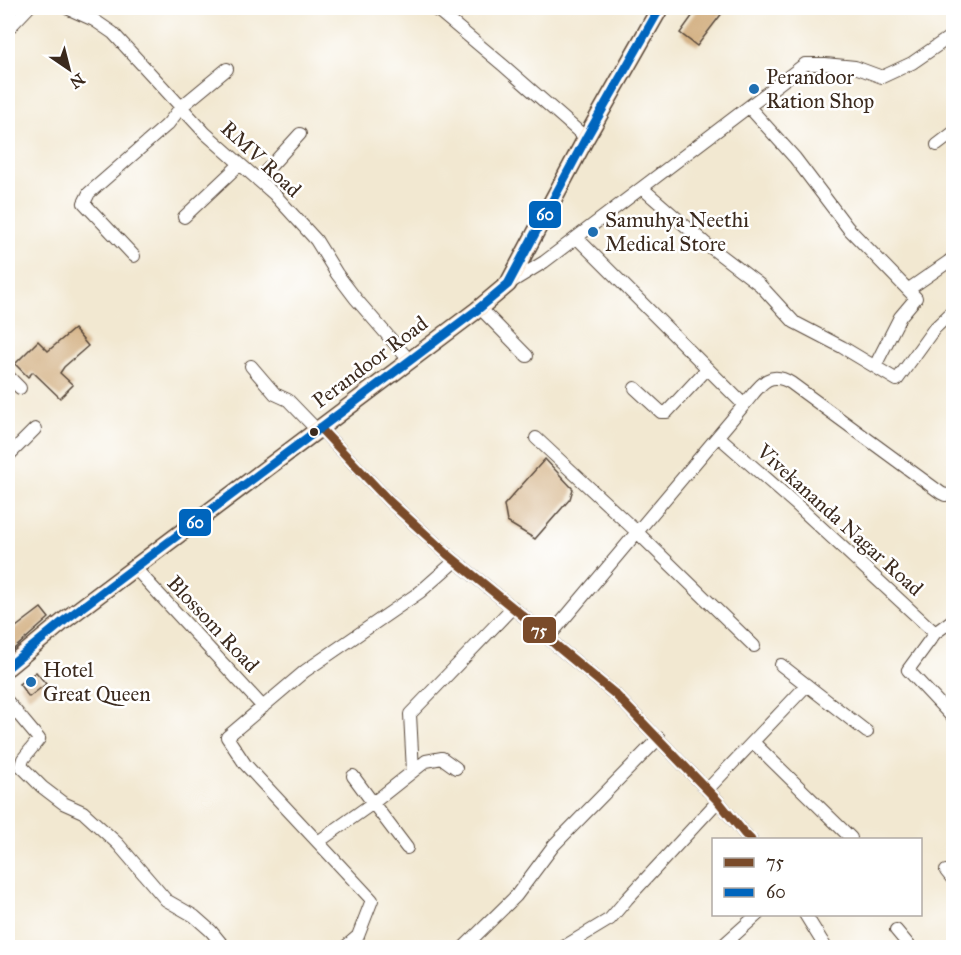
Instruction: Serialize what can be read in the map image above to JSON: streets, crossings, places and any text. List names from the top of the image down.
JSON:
{
  "streets": {
    "main road": ["Perandoor Road"],
    "street": ["RMV Road", "Vivekananda Nagar Road", "Blossom Road"]
  },
  "crossings": [
    ["RMV Road", "Perandoor Road"],
    ["Perandoor Road", "Blossom Road"]
  ],
  "places": ["Perandoor Ration Shop", "Samuhya Neethi Medical Store", "Hotel Great Queen"],
  "lines": ["transit line 60", "transit line 75"],
  "legend": ["75", "60"],
  "north": "bottom right"
}
